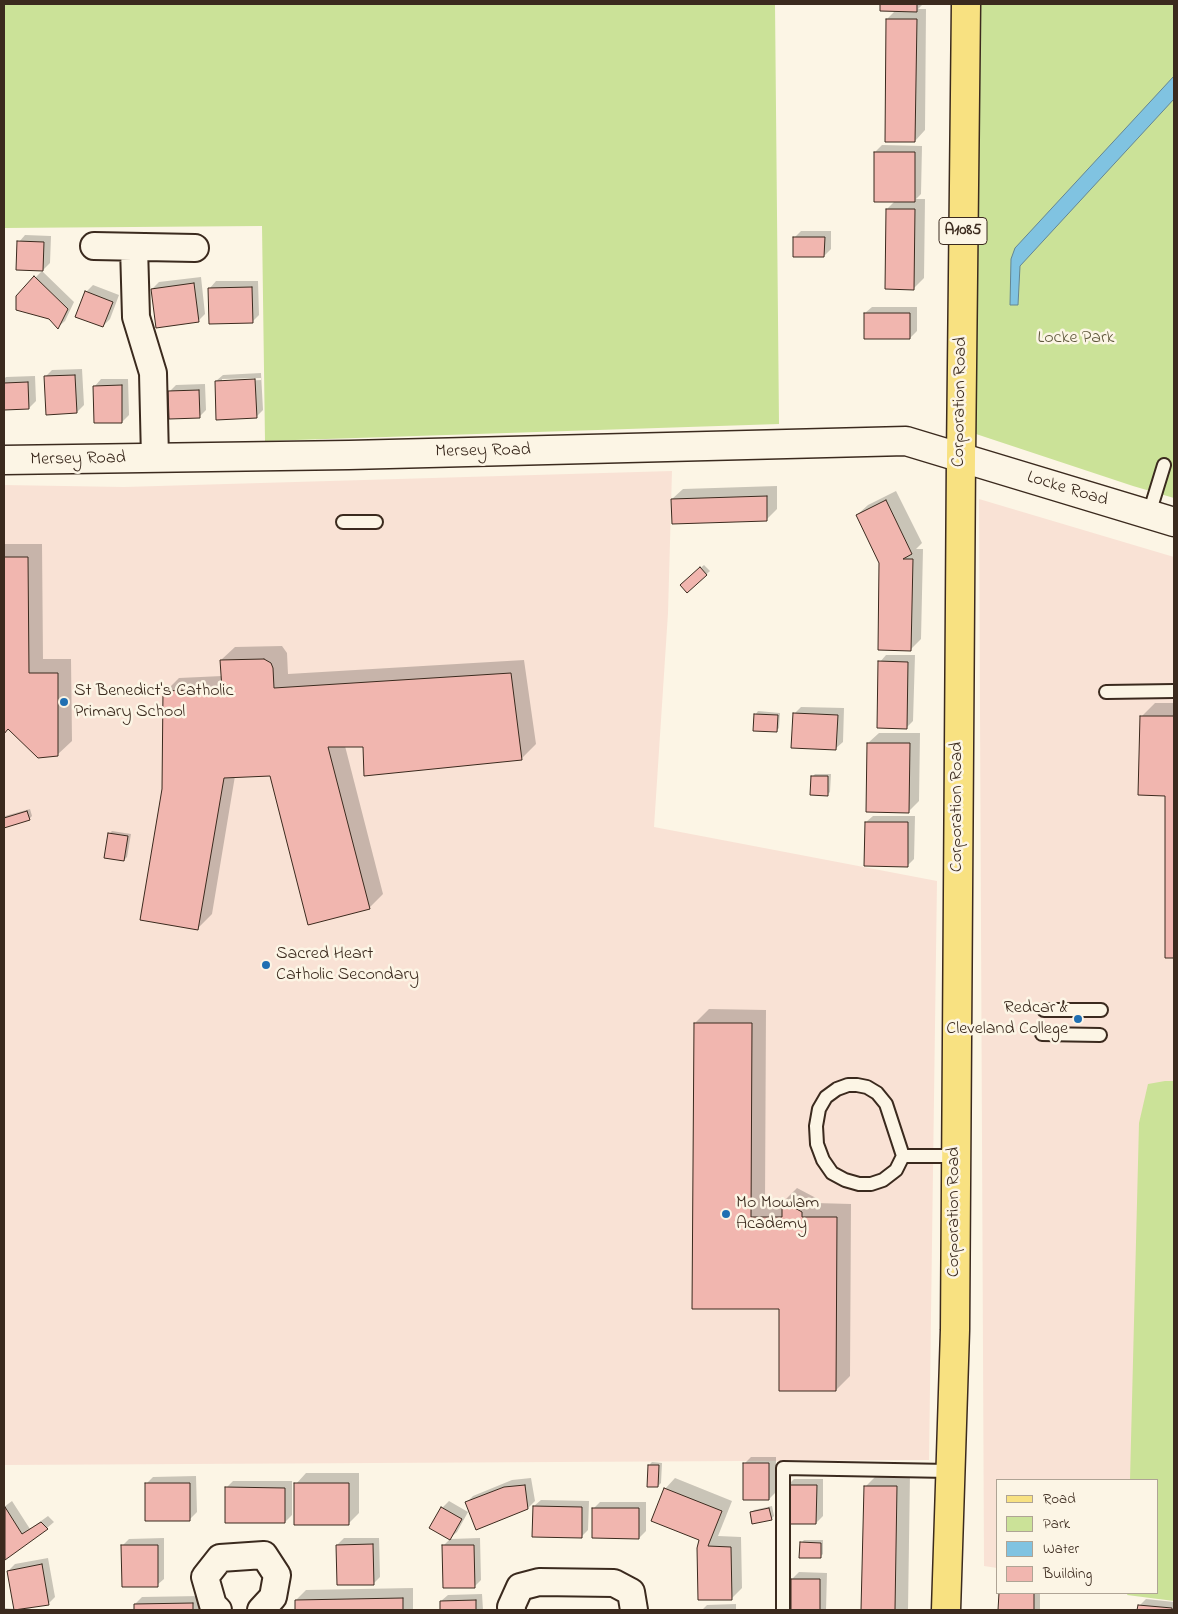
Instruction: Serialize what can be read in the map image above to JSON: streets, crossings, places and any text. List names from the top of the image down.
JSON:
{
  "streets": {
    "main road": ["A1085", "Corporation Road"],
    "street": ["Mersey Road", "Locke Road"]
  },
  "crossings": [
    ["Corporation Road", "Mersey Road"],
    ["Corporation Road", "Locke Road"],
    ["Mersey Road", "Locke Road"]
  ],
  "parks": ["Locke Park"],
  "places": [
    "St Benedict's Catholic Primary School",
    "Sacred Heart Catholic Secondary",
    "Redcar & Cleveland College",
    "Mo Mowlam Academy"
  ],
  "legend": [
    "Road",
    "Park",
    "Water",
    "Building"
  ]
}
